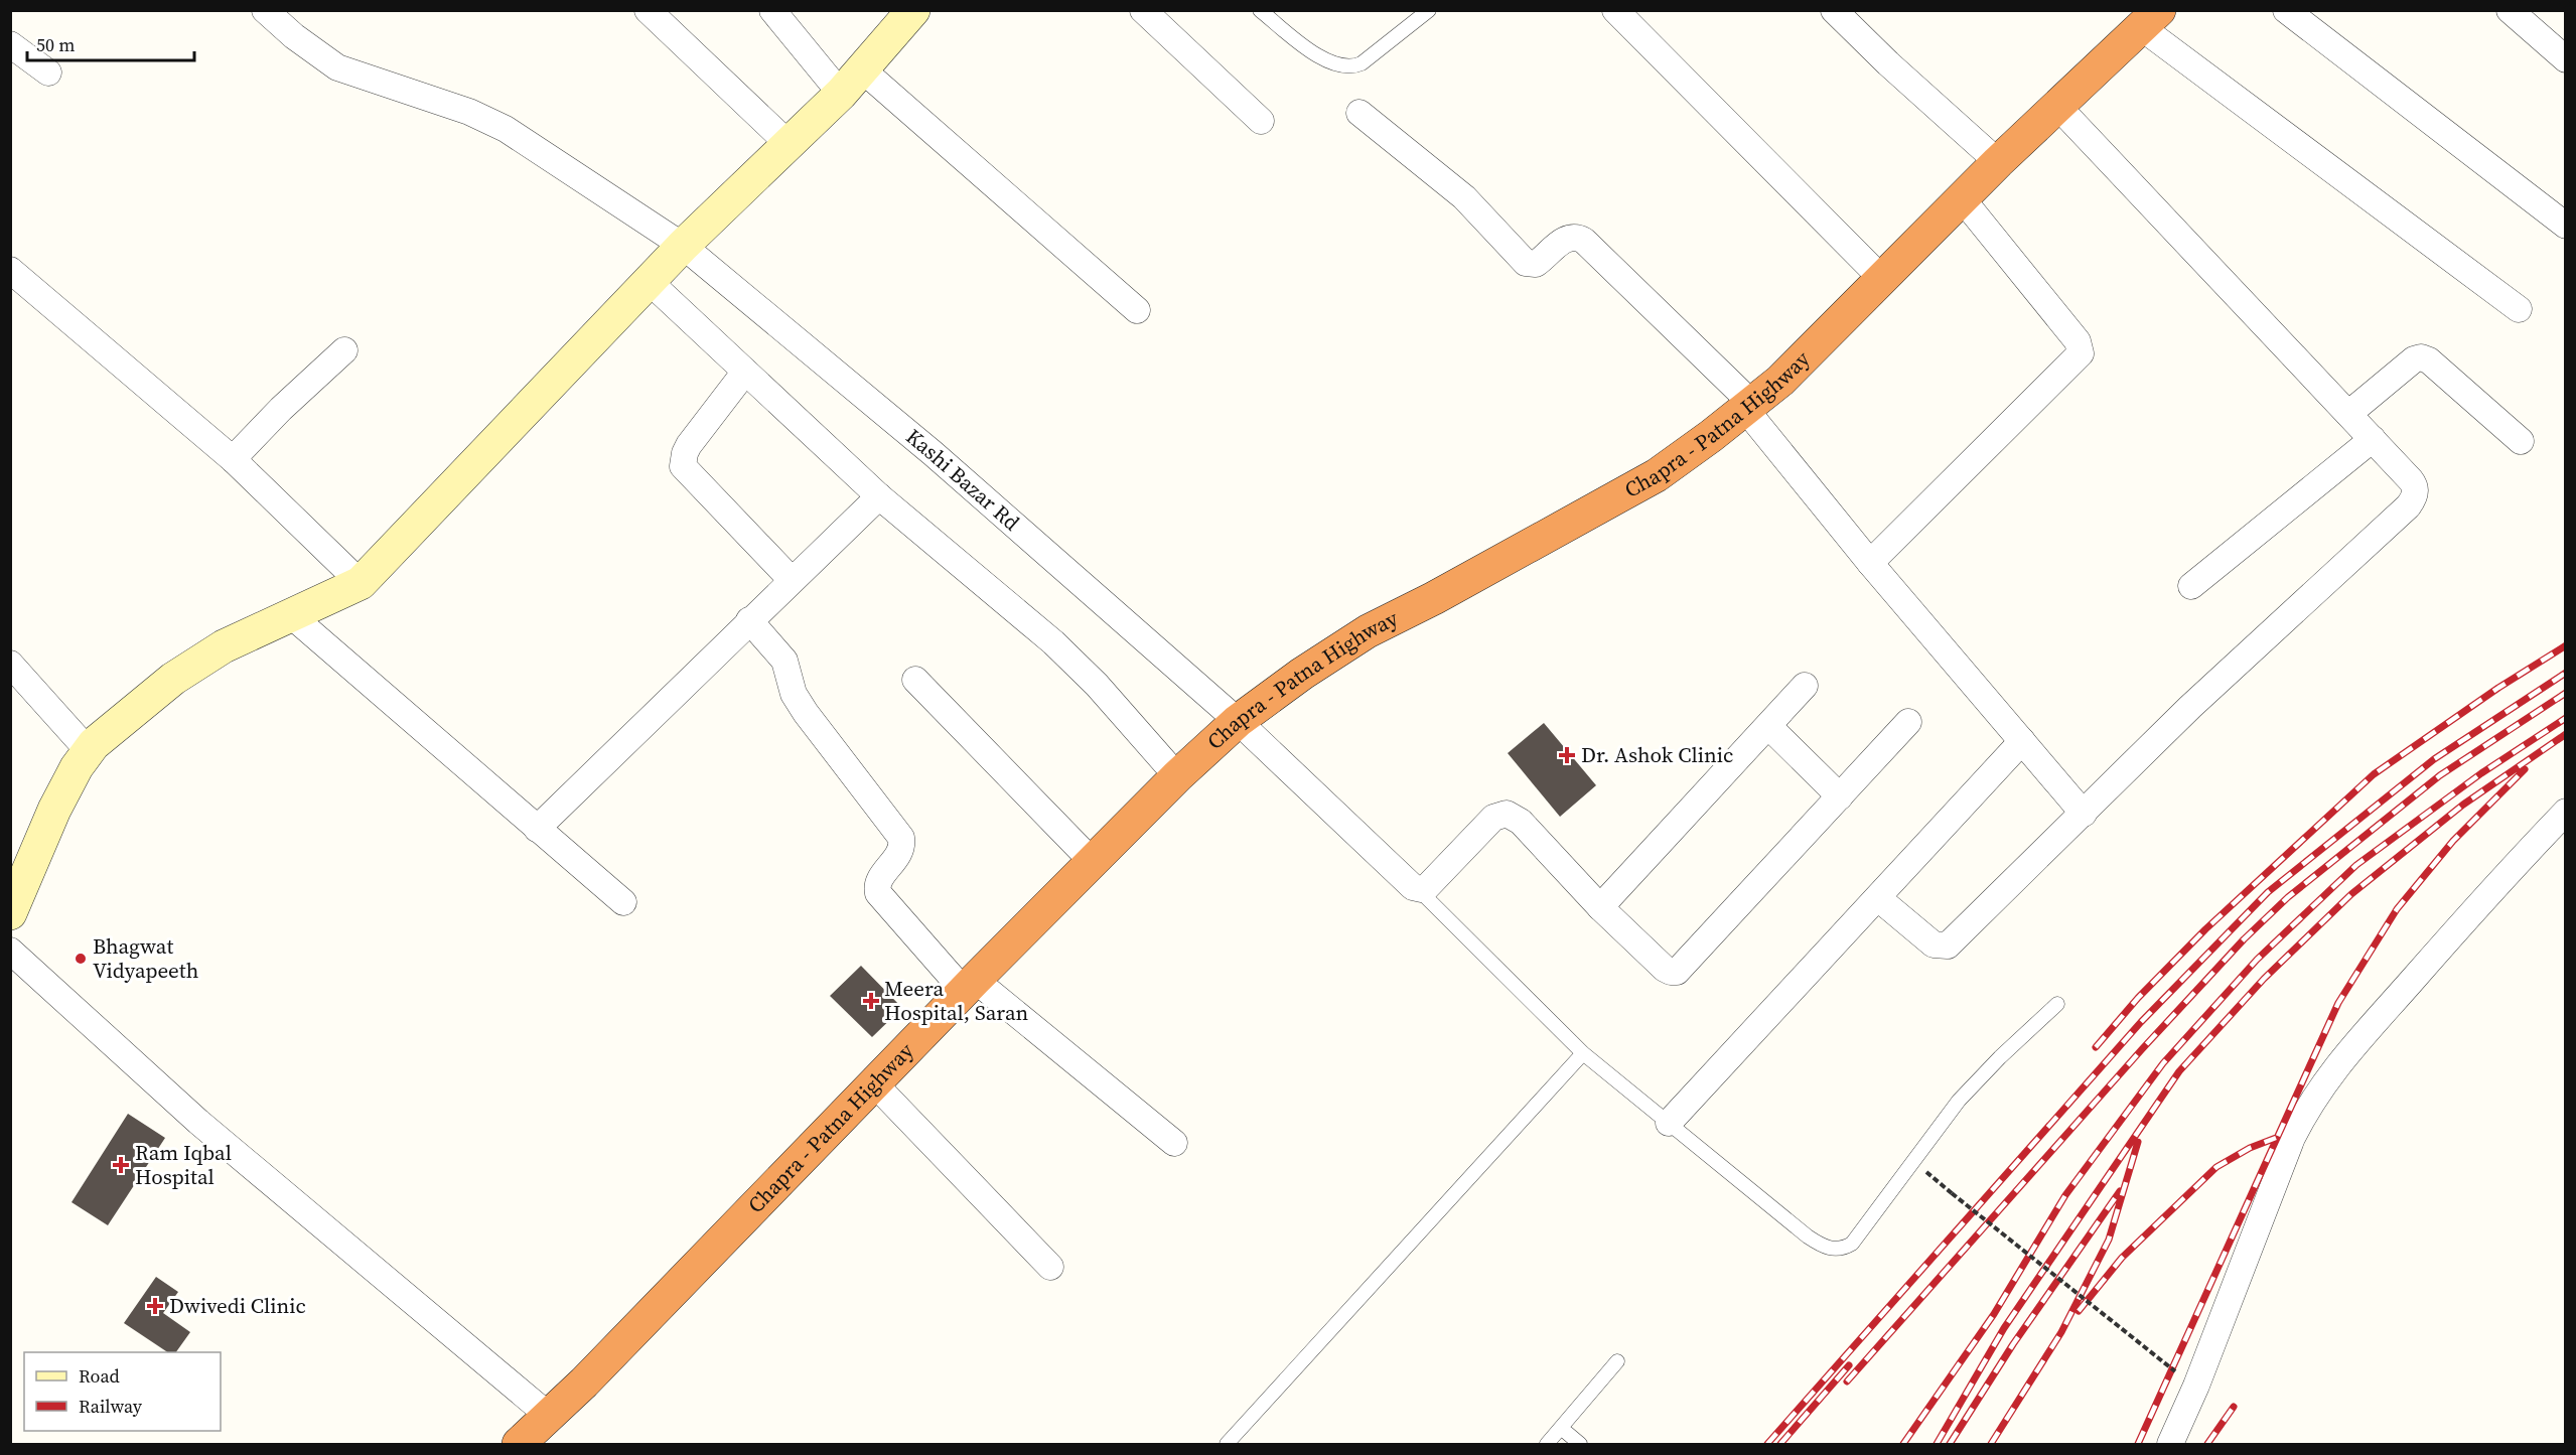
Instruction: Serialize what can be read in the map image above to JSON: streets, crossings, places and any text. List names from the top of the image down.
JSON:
{
  "streets": {
    "highway": ["Chapra - Patna Highway"],
    "street": ["Kashi Bazar Rd"]
  },
  "crossings": [
    ["Chapra - Patna Highway", "Kashi Bazar Rd"]
  ],
  "places": {
    "health": [
      "Dr. Ashok Clinic",
      "Meera Hospital, Saran",
      "Ram Iqbal Hospital",
      "Dwivedi Clinic"
    ],
    "other": ["Bhagwat Vidyapeeth"]
  },
  "legend": ["Road", "Railway"],
  "scale_bar": "50 m"
}
